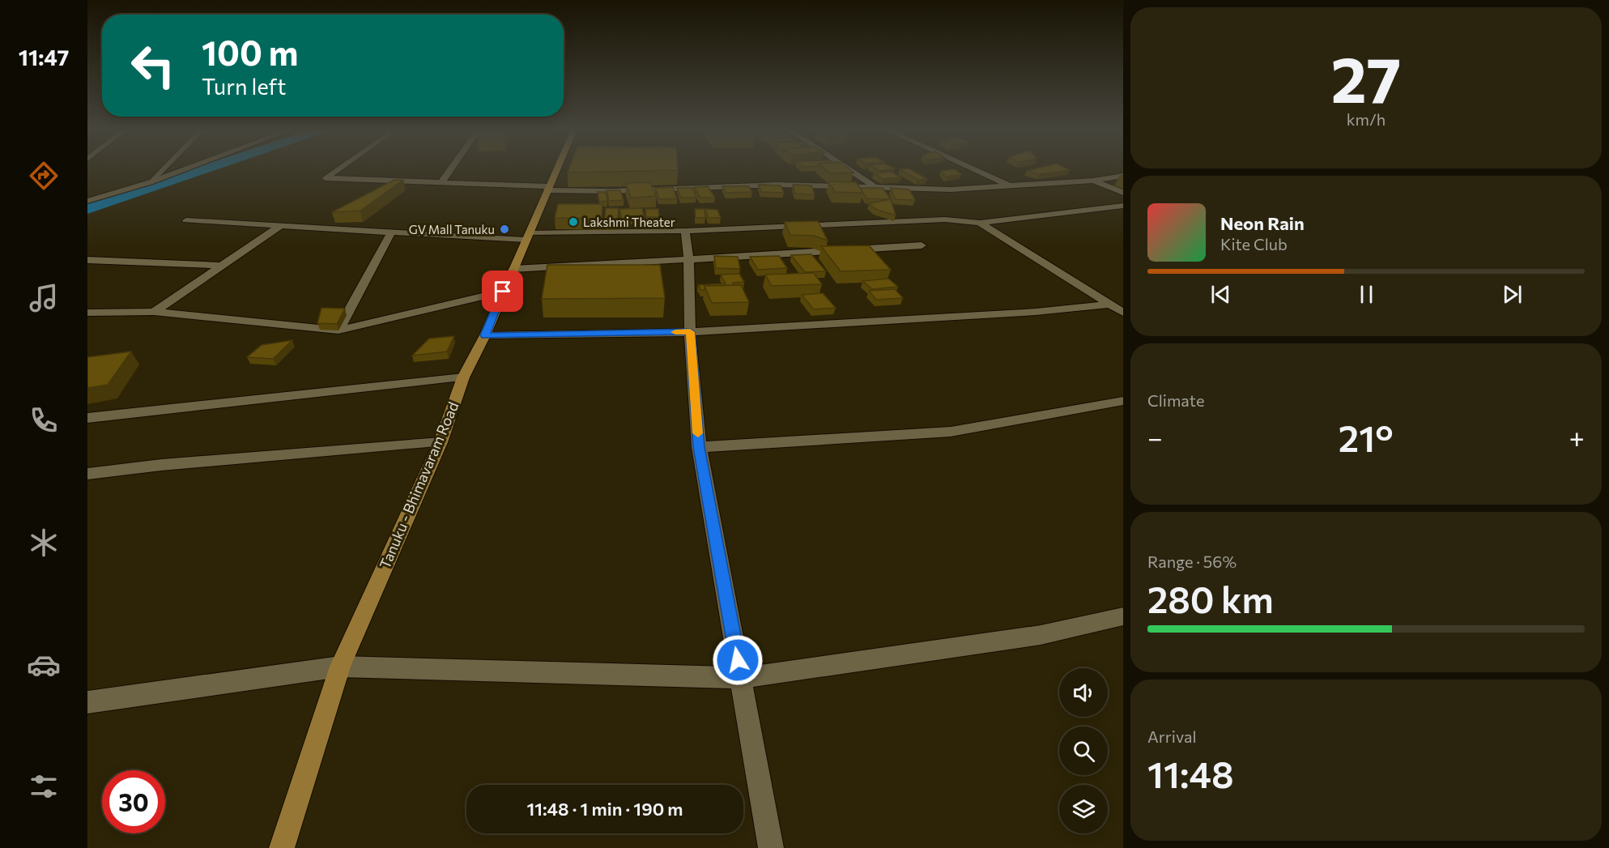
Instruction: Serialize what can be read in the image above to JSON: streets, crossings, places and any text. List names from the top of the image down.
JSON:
{
  "streets": {
    "main road": ["Tanuku - Bhimavaram Road"]
  },
  "places": ["Lakshmi Theater", "GV Mall Tanuku"],
  "page": {
    "tabs": "11:47",
    "tile": [
      ["27", "km/h"],
      "Climate",
      ["Range · 56%", "280 km"],
      ["Arrival", "11:48"]
    ],
    "turn": ["100 m", "Turn left"],
    "song": ["Neon Rain", "Kite Club"],
    "heat": ["−", "21°", "+"],
    "limit": "30",
    "trip": "11:48 · 1 min · 190 m"
  }
}
